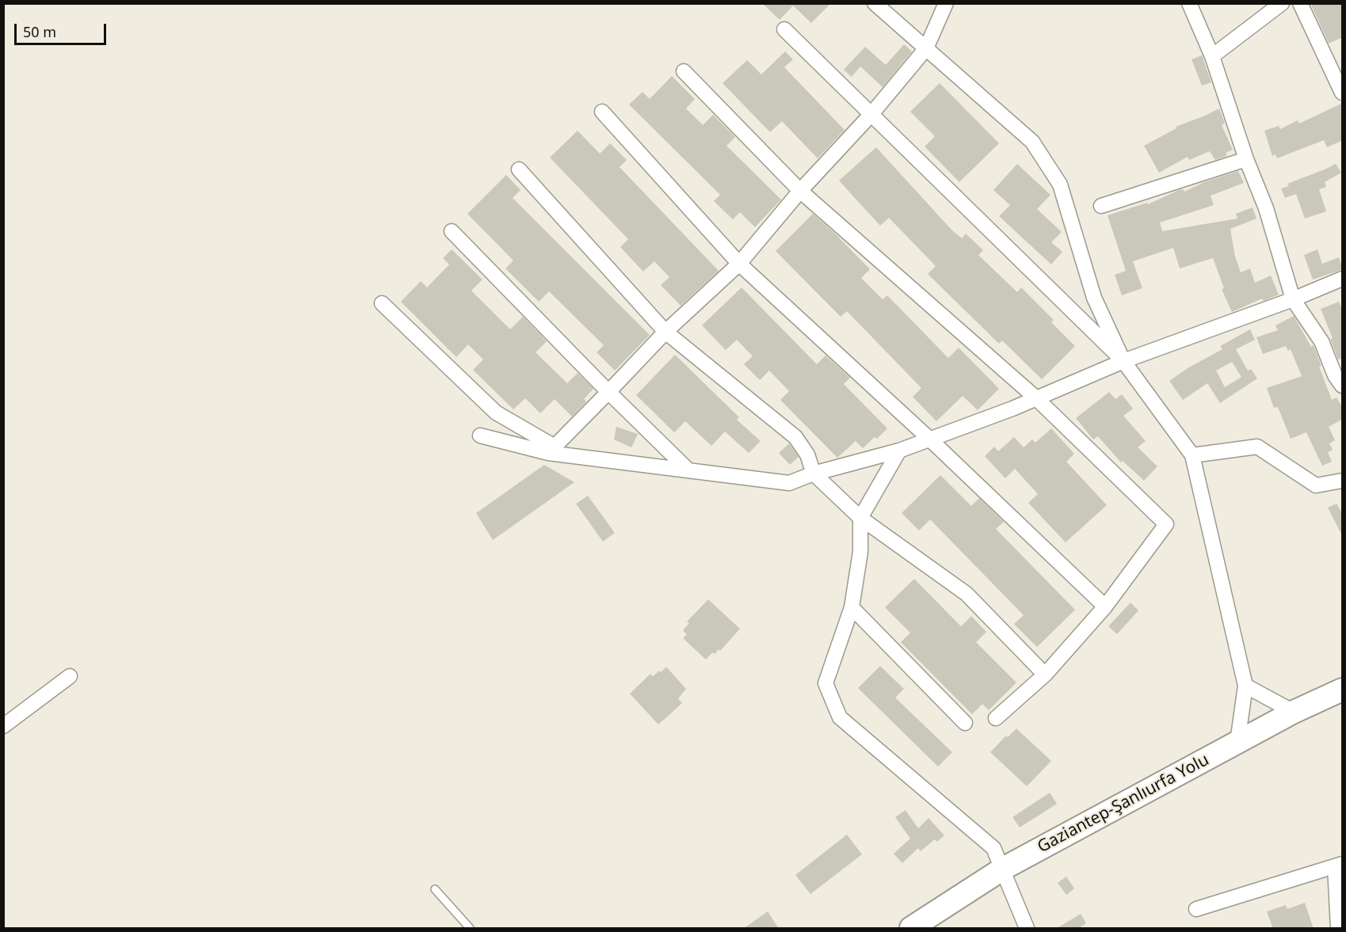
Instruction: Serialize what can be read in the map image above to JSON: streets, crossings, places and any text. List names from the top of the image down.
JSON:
{
  "streets": {
    "main road": ["Gaziantep-Şanlıurfa Yolu"]
  },
  "scale_bar": "50 m"
}
